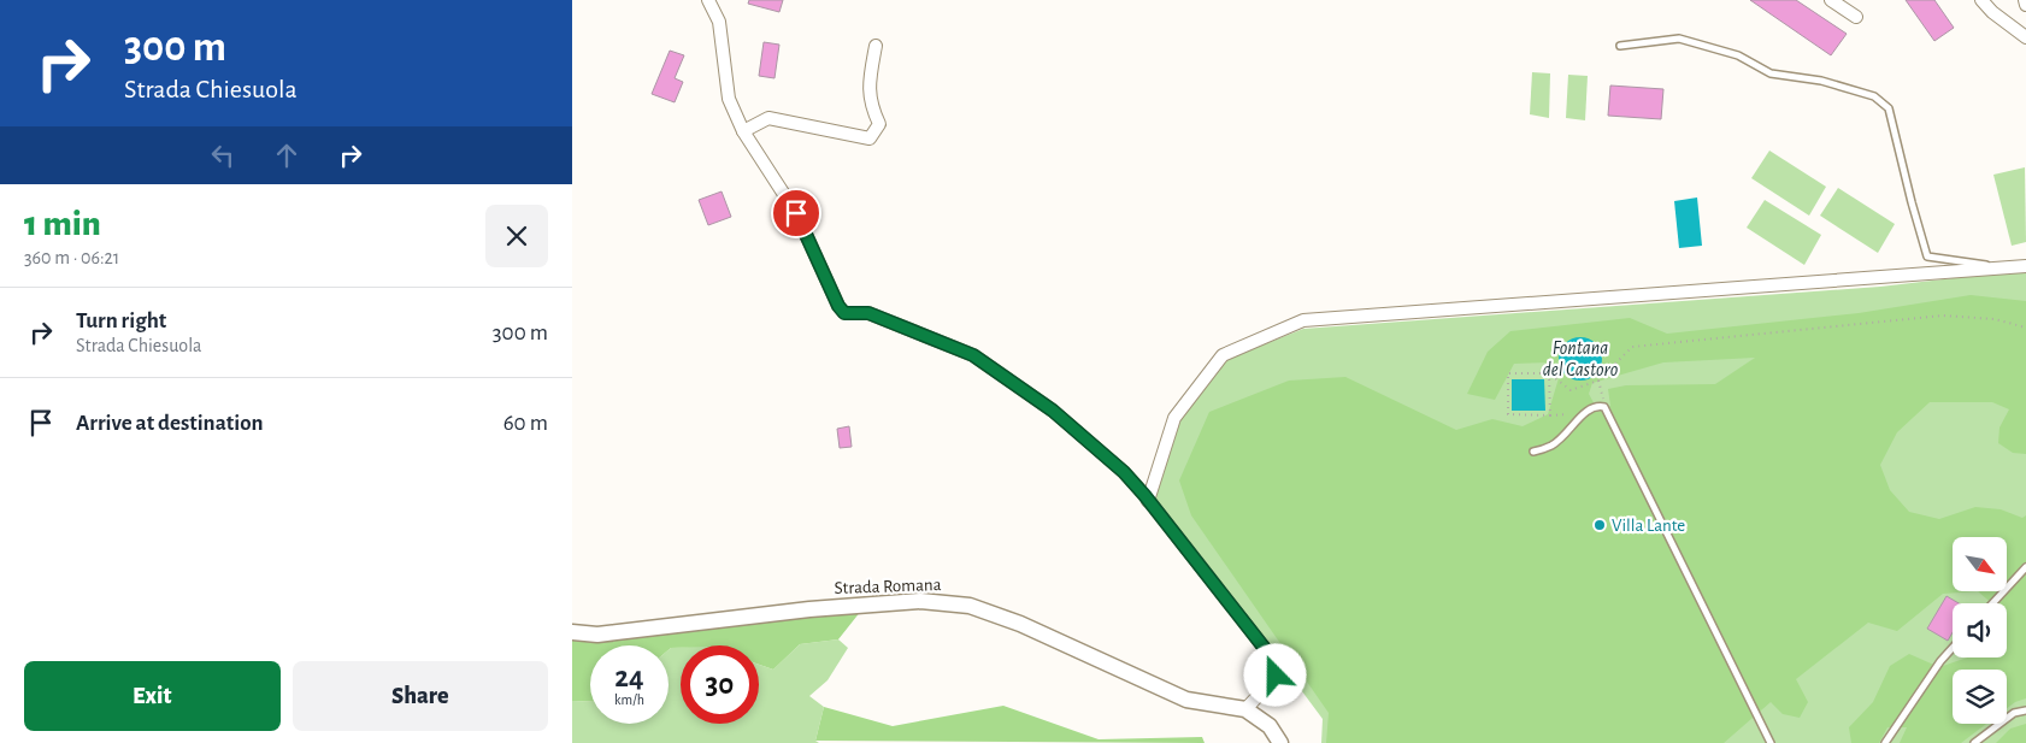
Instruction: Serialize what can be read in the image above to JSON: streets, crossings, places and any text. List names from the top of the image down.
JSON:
{
  "streets": {
    "street": ["Strada Romana"]
  },
  "water": ["Fontana del Castoro"],
  "places": ["Villa Lante"],
  "north": "bottom right",
  "page": {
    "turn": ["300 m", "Strada Chiesuola"],
    "heading": ["1 min", "360 m · 06:21"],
    "list": [
      {
        "name": "Turn right",
        "note": "Strada Chiesuola",
        "value": "300 m"
      },
      {
        "name": "Arrive at destination",
        "value": "60 m"
      }
    ],
    "speed": "24 km/h",
    "limit": "30",
    "buttons": ["Exit", "Share"]
  }
}
